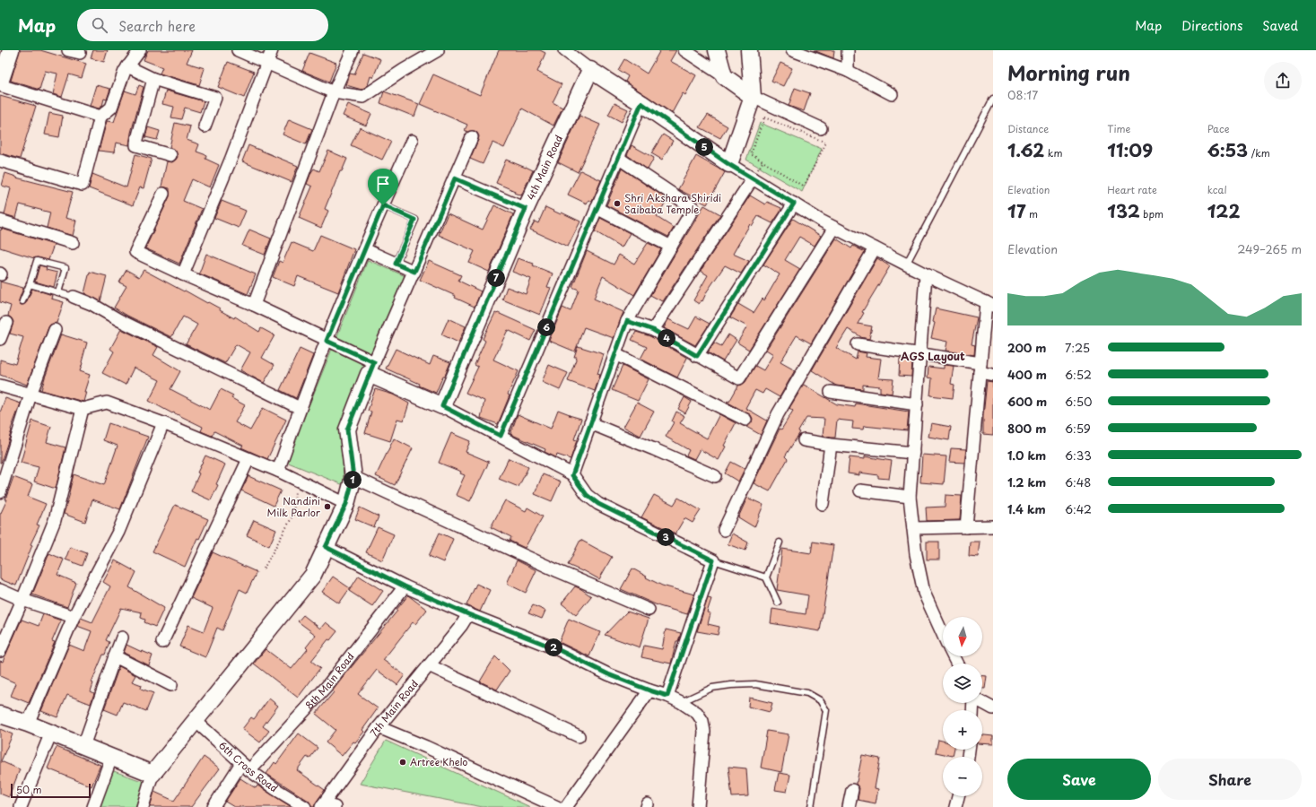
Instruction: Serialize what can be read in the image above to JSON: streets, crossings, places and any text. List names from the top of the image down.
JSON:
{
  "streets": {
    "street": [
      "4th Main Road",
      "8th Main Road",
      "7th Main Road",
      "6th Cross Road"
    ]
  },
  "crossings": [
    ["8th Main Road", "6th Cross Road"]
  ],
  "districts": ["AGS Layout"],
  "places": ["Shri Akshara Shiridi Saibaba Temple", "Nandini Milk Parlor", "Artree Khelo"],
  "scale_bar": "50 m",
  "north": "bottom",
  "page": {
    "header": "Map",
    "search": "Search here",
    "nav": ["Map", "Directions", "Saved"],
    "heading": ["Morning run", "08:17"],
    "stats": [
      ["Distance", "1.62 km"],
      ["Time", "11:09"],
      ["Pace", "6:53 /km"],
      ["Elevation", "17 m"],
      ["Heart rate", "132 bpm"],
      ["kcal", "122"]
    ],
    "pins": [
      "5",
      "7",
      "6",
      "4",
      "1",
      "3",
      "2"
    ],
    "chart": ["Elevation", "249–265 m"],
    "list": [
      {
        "name": "200 m",
        "note": "7:25"
      },
      {
        "name": "400 m",
        "note": "6:52"
      },
      {
        "name": "600 m",
        "note": "6:50"
      },
      {
        "name": "800 m",
        "note": "6:59"
      },
      {
        "name": "1.0 km",
        "note": "6:33"
      },
      {
        "name": "1.2 km",
        "note": "6:48"
      },
      {
        "name": "1.4 km",
        "note": "6:42"
      }
    ],
    "map_buttons": ["+", "−"],
    "buttons": ["Save", "Share"],
    "scale": "50 m"
  }
}
